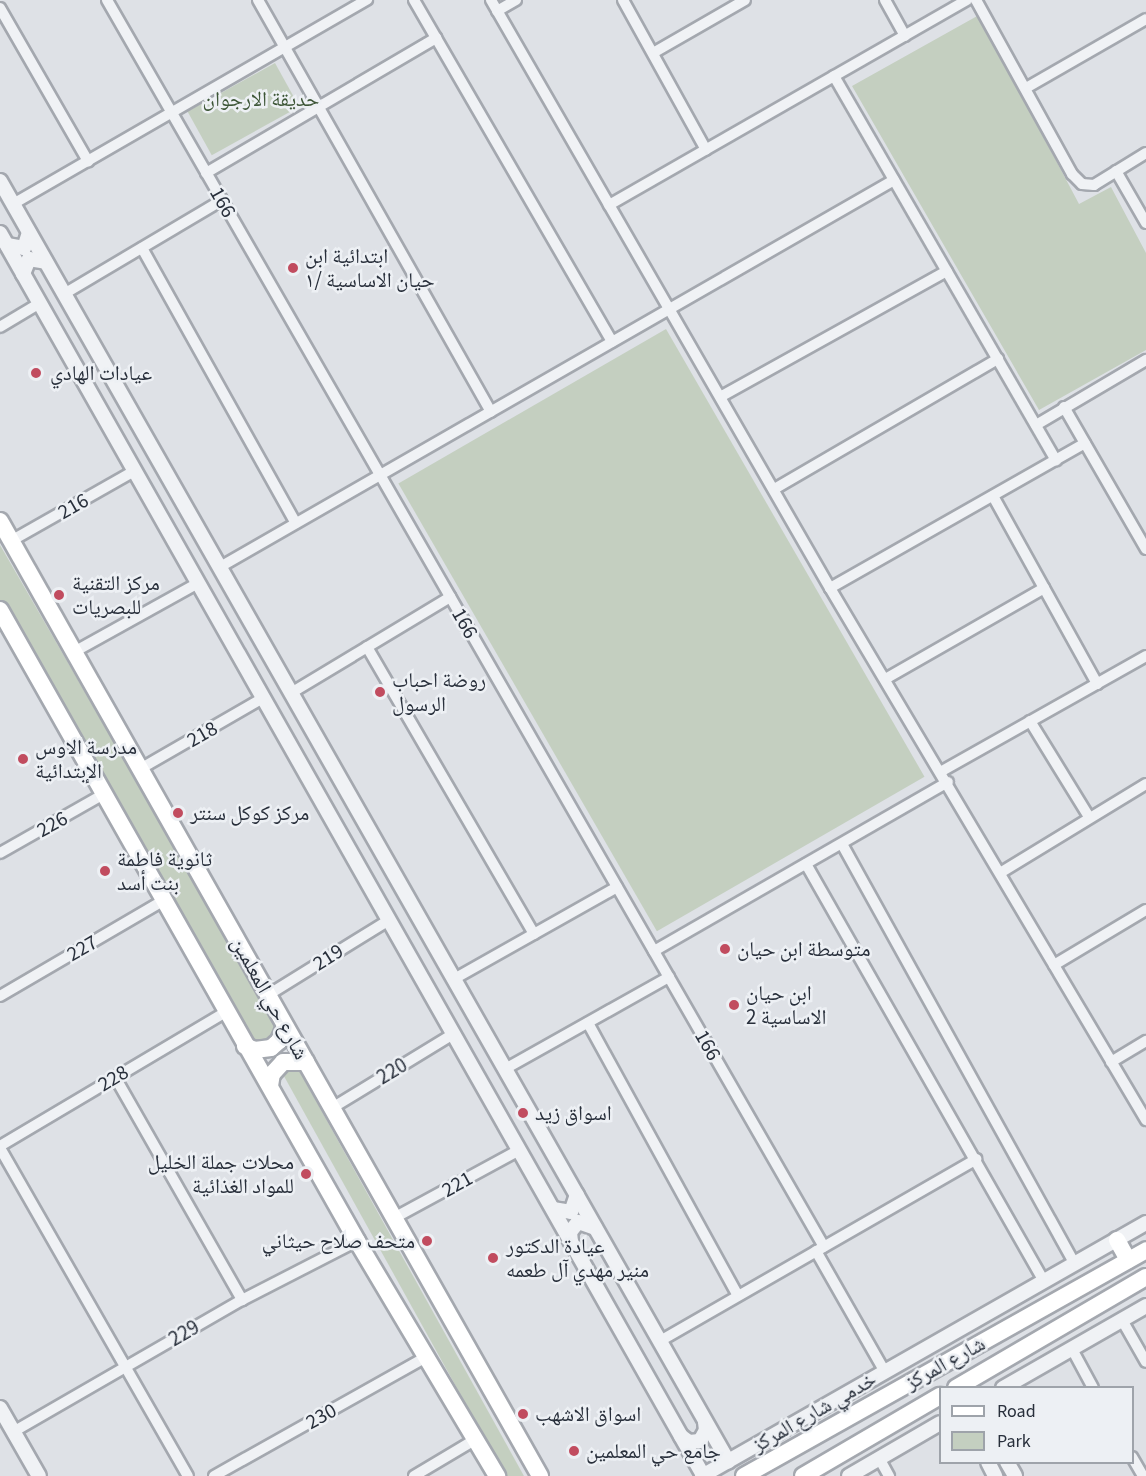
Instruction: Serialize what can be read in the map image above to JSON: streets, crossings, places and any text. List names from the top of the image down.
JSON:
{
  "streets": {
    "main road": ["شارع حي المعلمين", "شارع المركز"],
    "street": [
      "166",
      "216",
      "218",
      "226",
      "227",
      "219",
      "220",
      "228",
      "221",
      "229",
      "خدمي شارع المركز",
      "230"
    ]
  },
  "crossings": [
    ["166", "خدمي شارع المركز"],
    ["216", "شارع حي المعلمين"],
    ["218", "شارع حي المعلمين"],
    ["226", "شارع حي المعلمين"],
    ["227", "شارع حي المعلمين"],
    ["219", "شارع حي المعلمين"],
    ["شارع حي المعلمين", "220"],
    ["شارع حي المعلمين", "228"],
    ["شارع حي المعلمين", "221"],
    ["شارع حي المعلمين", "229"],
    ["شارع حي المعلمين", "230"]
  ],
  "parks": ["حديقة الارجوان"],
  "places": [
    "ابتدائية ابن حيان الاساسية /١",
    "عيادات الهادي",
    "مركز التقنية للبصريات",
    "روضة احباب الرسول",
    "مدرسة الاوس الإبتدائية",
    "مركز كوكل سنتر",
    "ثانوية فاطمة بنت أسد",
    "متوسطة ابن حيان",
    "ابن حيان الاساسية 2",
    "اسواق زيد",
    "محلات جملة الخليل للمواد الغذائية",
    "متحف صلاح حيثاني",
    "عيادة الدكتور منير مهدي آل طعمه",
    "اسواق الاشهب",
    "جامع حي المعلمين"
  ],
  "legend": ["Road", "Park"]
}
